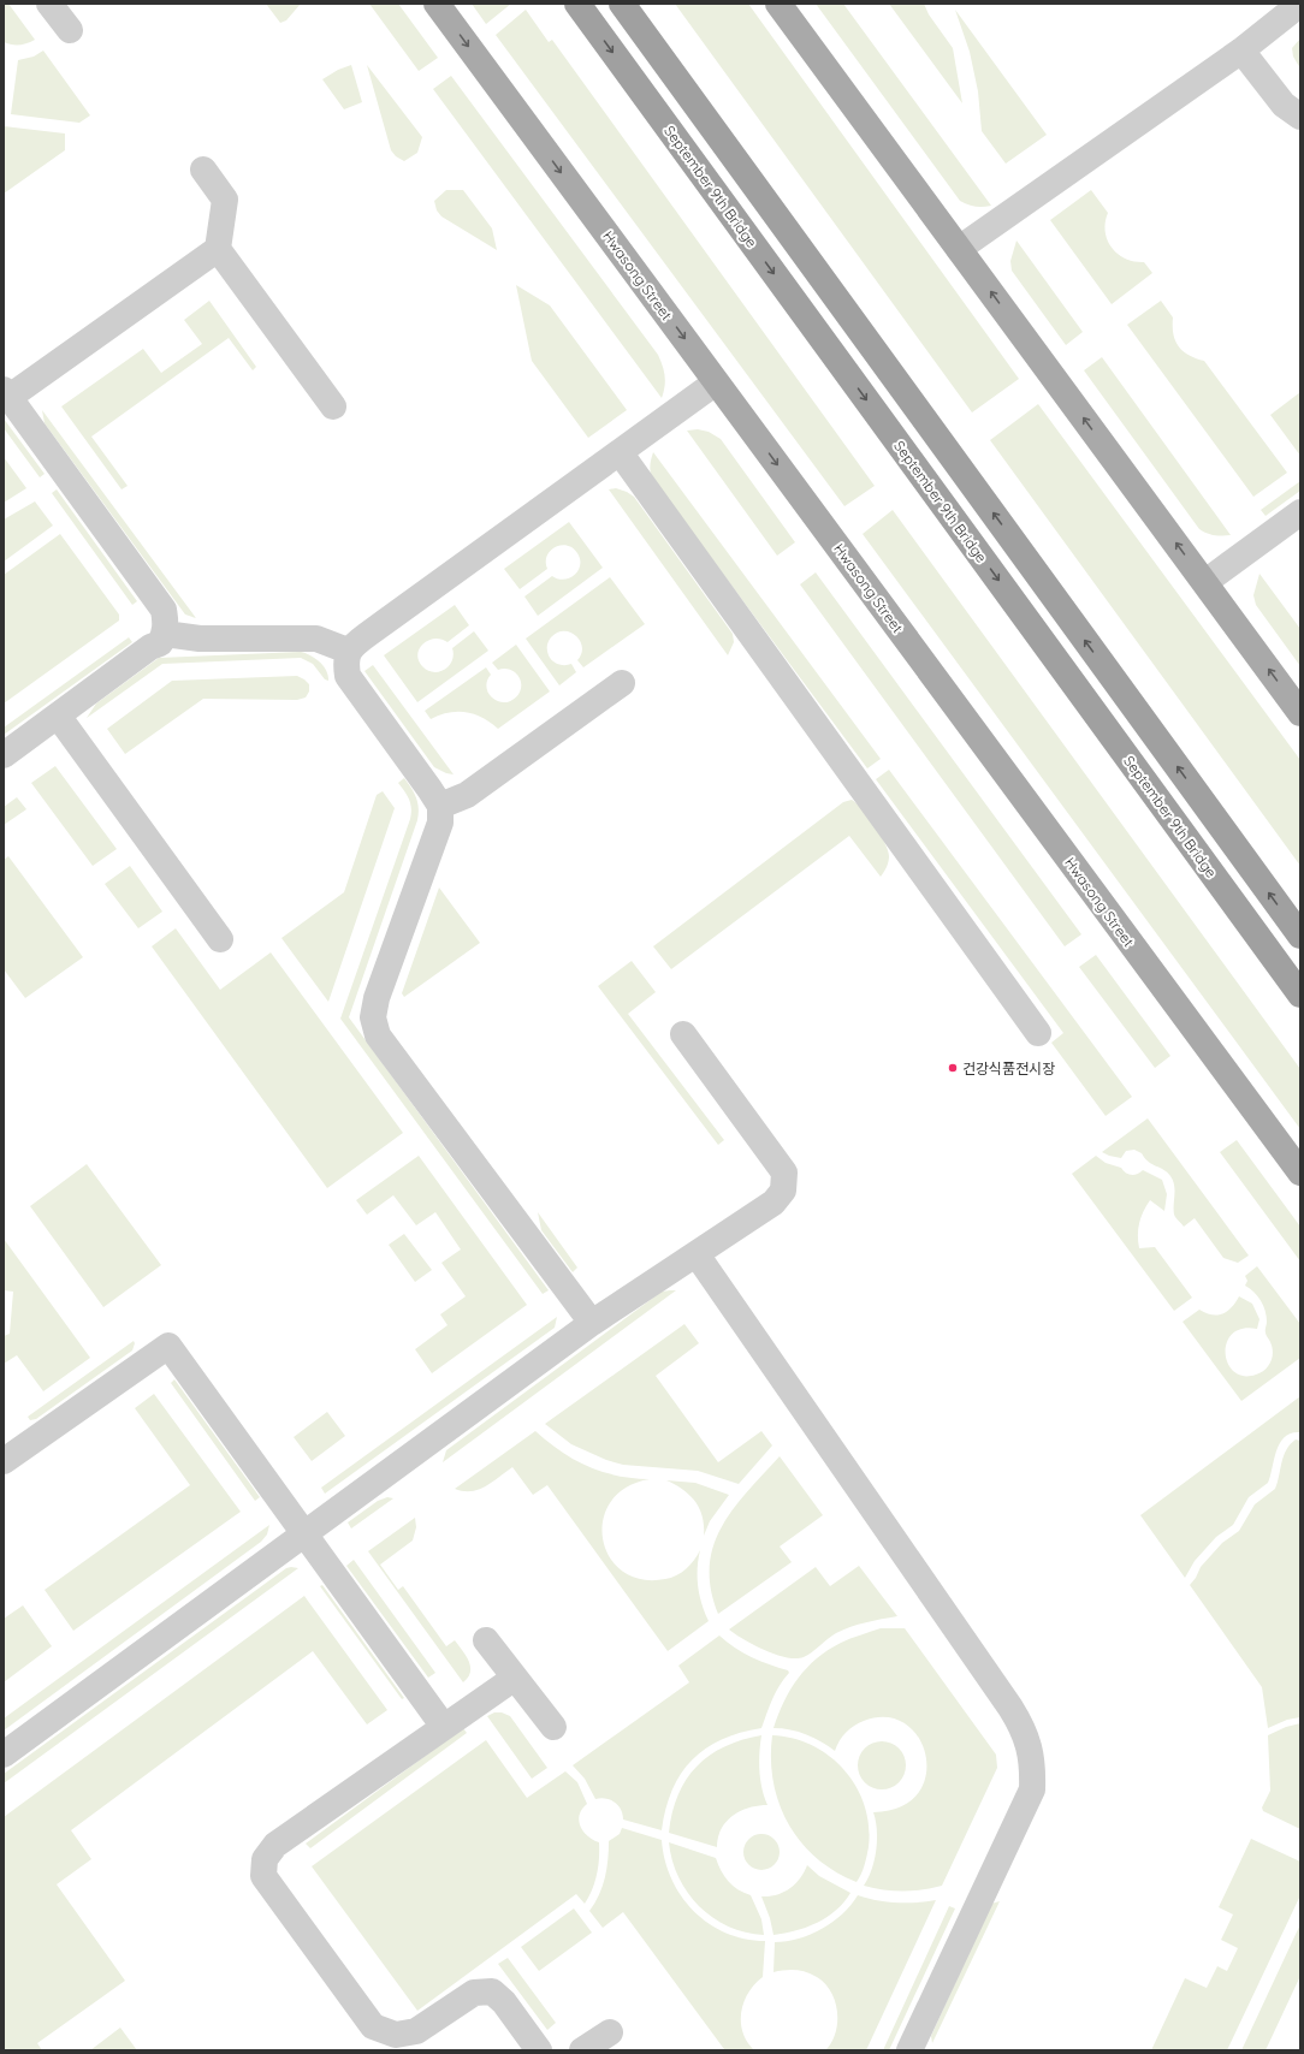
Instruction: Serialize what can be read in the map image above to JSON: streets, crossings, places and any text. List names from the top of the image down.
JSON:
{
  "streets": {
    "highway": ["September 9th Bridge"],
    "main road": ["Hwasong Street"]
  },
  "one_way": ["Hwasong Street"],
  "places": ["건강식품전시장"]
}
